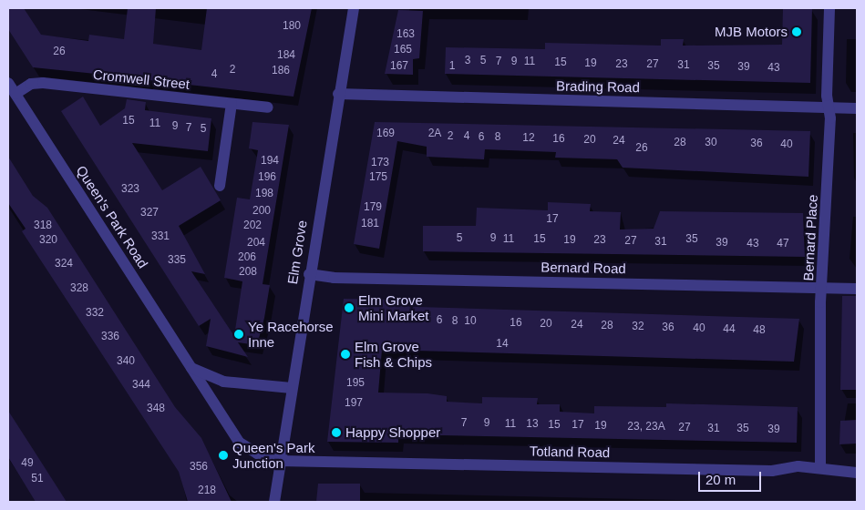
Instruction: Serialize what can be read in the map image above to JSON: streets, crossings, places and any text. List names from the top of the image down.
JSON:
{
  "streets": {
    "street": [
      "Cromwell Street",
      "Brading Road",
      "Queen's Park Road",
      "Bernard Place",
      "Elm Grove",
      "Bernard Road",
      "Totland Road"
    ]
  },
  "crossings": [
    ["Cromwell Street", "Queen's Park Road"],
    ["Brading Road", "Bernard Place"],
    ["Brading Road", "Elm Grove"],
    ["Queen's Park Road", "Elm Grove"],
    ["Queen's Park Road", "Totland Road"],
    ["Bernard Place", "Bernard Road"],
    ["Bernard Place", "Totland Road"],
    ["Elm Grove", "Bernard Road"],
    ["Elm Grove", "Totland Road"]
  ],
  "places": [
    "MJB Motors",
    "Elm Grove Mini Market",
    "Ye Racehorse Inne",
    "Elm Grove Fish & Chips",
    "Happy Shopper",
    "Queen's Park Junction"
  ],
  "house_numbers": [
    "180",
    "163",
    "165",
    "26",
    "184",
    "3",
    "5",
    "7",
    "9",
    "11",
    "15",
    "19",
    "23",
    "27",
    "31",
    "167",
    "1",
    "35",
    "39",
    "43",
    "2",
    "186",
    "4",
    "15",
    "11",
    "9",
    "7",
    "5",
    "169",
    "2A",
    "2",
    "4",
    "6",
    "8",
    "12",
    "16",
    "20",
    "24",
    "28",
    "30",
    "36",
    "40",
    "26",
    "194",
    "173",
    "196",
    "175",
    "323",
    "198",
    "179",
    "200",
    "327",
    "17",
    "181",
    "318",
    "202",
    "331",
    "5",
    "9",
    "11",
    "15",
    "35",
    "320",
    "19",
    "23",
    "27",
    "31",
    "204",
    "39",
    "43",
    "47",
    "206",
    "335",
    "324",
    "208",
    "328",
    "332",
    "6",
    "8",
    "10",
    "16",
    "20",
    "24",
    "28",
    "32",
    "36",
    "40",
    "44",
    "48",
    "336",
    "14",
    "340",
    "195",
    "344",
    "197",
    "348",
    "7",
    "9",
    "11",
    "13",
    "15",
    "17",
    "19",
    "23, 23A",
    "27",
    "31",
    "35",
    "39",
    "49",
    "356",
    "51",
    "218"
  ],
  "scale_bar": "20 m"
}
